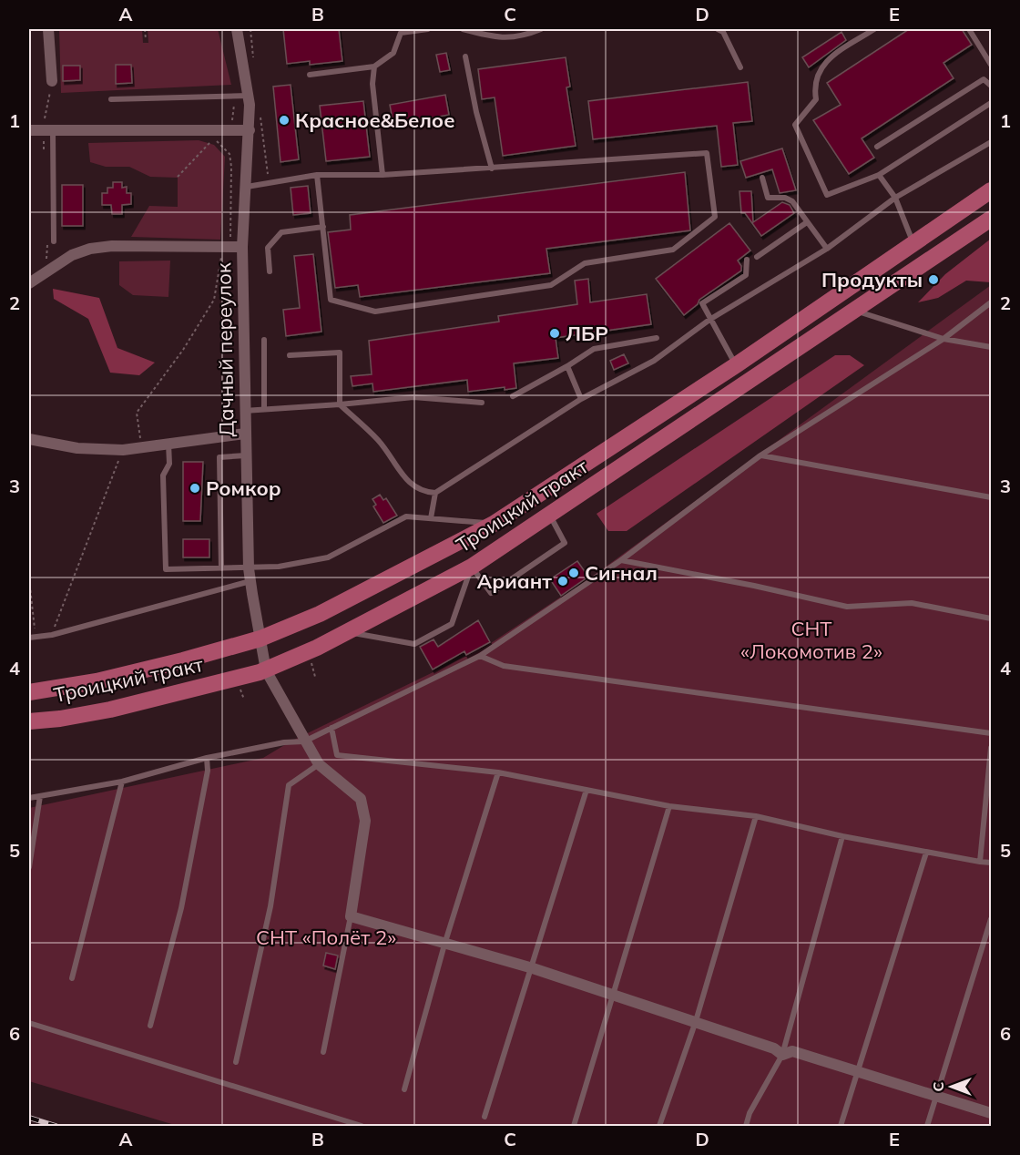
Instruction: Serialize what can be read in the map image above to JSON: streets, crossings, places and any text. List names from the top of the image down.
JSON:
{
  "streets": {
    "main road": ["Троицкий тракт"],
    "street": ["Дачный переулок"]
  },
  "crossings": [
    ["Дачный переулок", "Троицкий тракт"]
  ],
  "parks": ["СНТ «Локомотив 2»", "СНТ «Полёт 2»"],
  "places": [
    "Красное&Белое",
    "Продукты",
    "ЛБР",
    "Ромкор",
    "Сигнал",
    "Ариант"
  ],
  "north": "left",
  "grid": {
    "columns": [
      "A",
      "B",
      "C",
      "D",
      "E"
    ],
    "rows": [
      "1",
      "2",
      "3",
      "4",
      "5",
      "6"
    ]
  }
}
